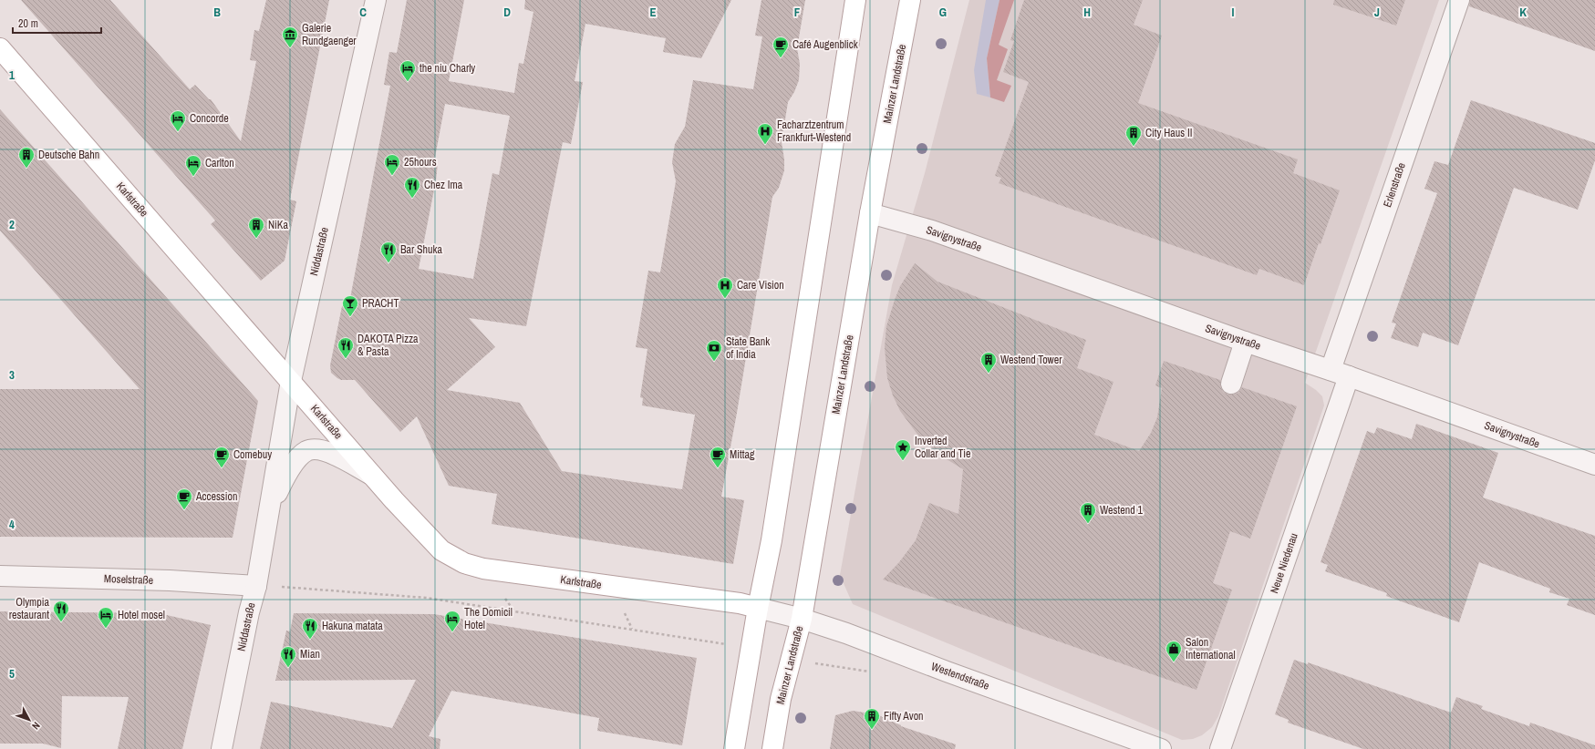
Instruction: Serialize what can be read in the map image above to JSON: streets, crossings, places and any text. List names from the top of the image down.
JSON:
{
  "streets": {
    "main road": ["Mainzer Landstraße", "Karlstraße"],
    "street": [
      "Erlenstraße",
      "Savignystraße",
      "Niddastraße",
      "Neue Niedenau",
      "Moselstraße",
      "Westendstraße"
    ]
  },
  "crossings": [
    ["Mainzer Landstraße", "Savignystraße"],
    ["Mainzer Landstraße", "Westendstraße"],
    ["Erlenstraße", "Savignystraße"],
    ["Erlenstraße", "Neue Niedenau"],
    ["Karlstraße", "Niddastraße"],
    ["Karlstraße", "Westendstraße"],
    ["Savignystraße", "Neue Niedenau"],
    ["Niddastraße", "Moselstraße"]
  ],
  "places": {
    "museum": ["Galerie Rundgaenger"],
    "cafe": [
      "Café Augenblick",
      "Comebuy",
      "Mittag",
      "Accession"
    ],
    "hotel": [
      "the niu Charly",
      "Concorde",
      "25hours",
      "Carlton",
      "Hotel mosel",
      "The Domicil Hotel"
    ],
    "hospital": ["Facharztzentrum Frankfurt-Westend", "Care Vision"],
    "building": [
      "City Haus II",
      "Deutsche Bahn",
      "NiKa",
      "Westend Tower",
      "Westend 1",
      "Fifty Avon"
    ],
    "restaurant": [
      "Chez Ima",
      "Bar Shuka",
      "DAKOTA Pizza & Pasta",
      "Olympia restaurant",
      "Hakuna matata",
      "Mian"
    ],
    "bar": ["PRACHT"],
    "bank": ["State Bank of India"],
    "place": ["Inverted Collar and Tie"],
    "shop": ["Salon International"]
  },
  "scale_bar": "20 m",
  "north": "bottom right",
  "grid": {
    "columns": [
      "B",
      "C",
      "D",
      "E",
      "F",
      "G",
      "H",
      "I",
      "J",
      "K"
    ],
    "rows": [
      "1",
      "2",
      "3",
      "4",
      "5"
    ]
  }
}
